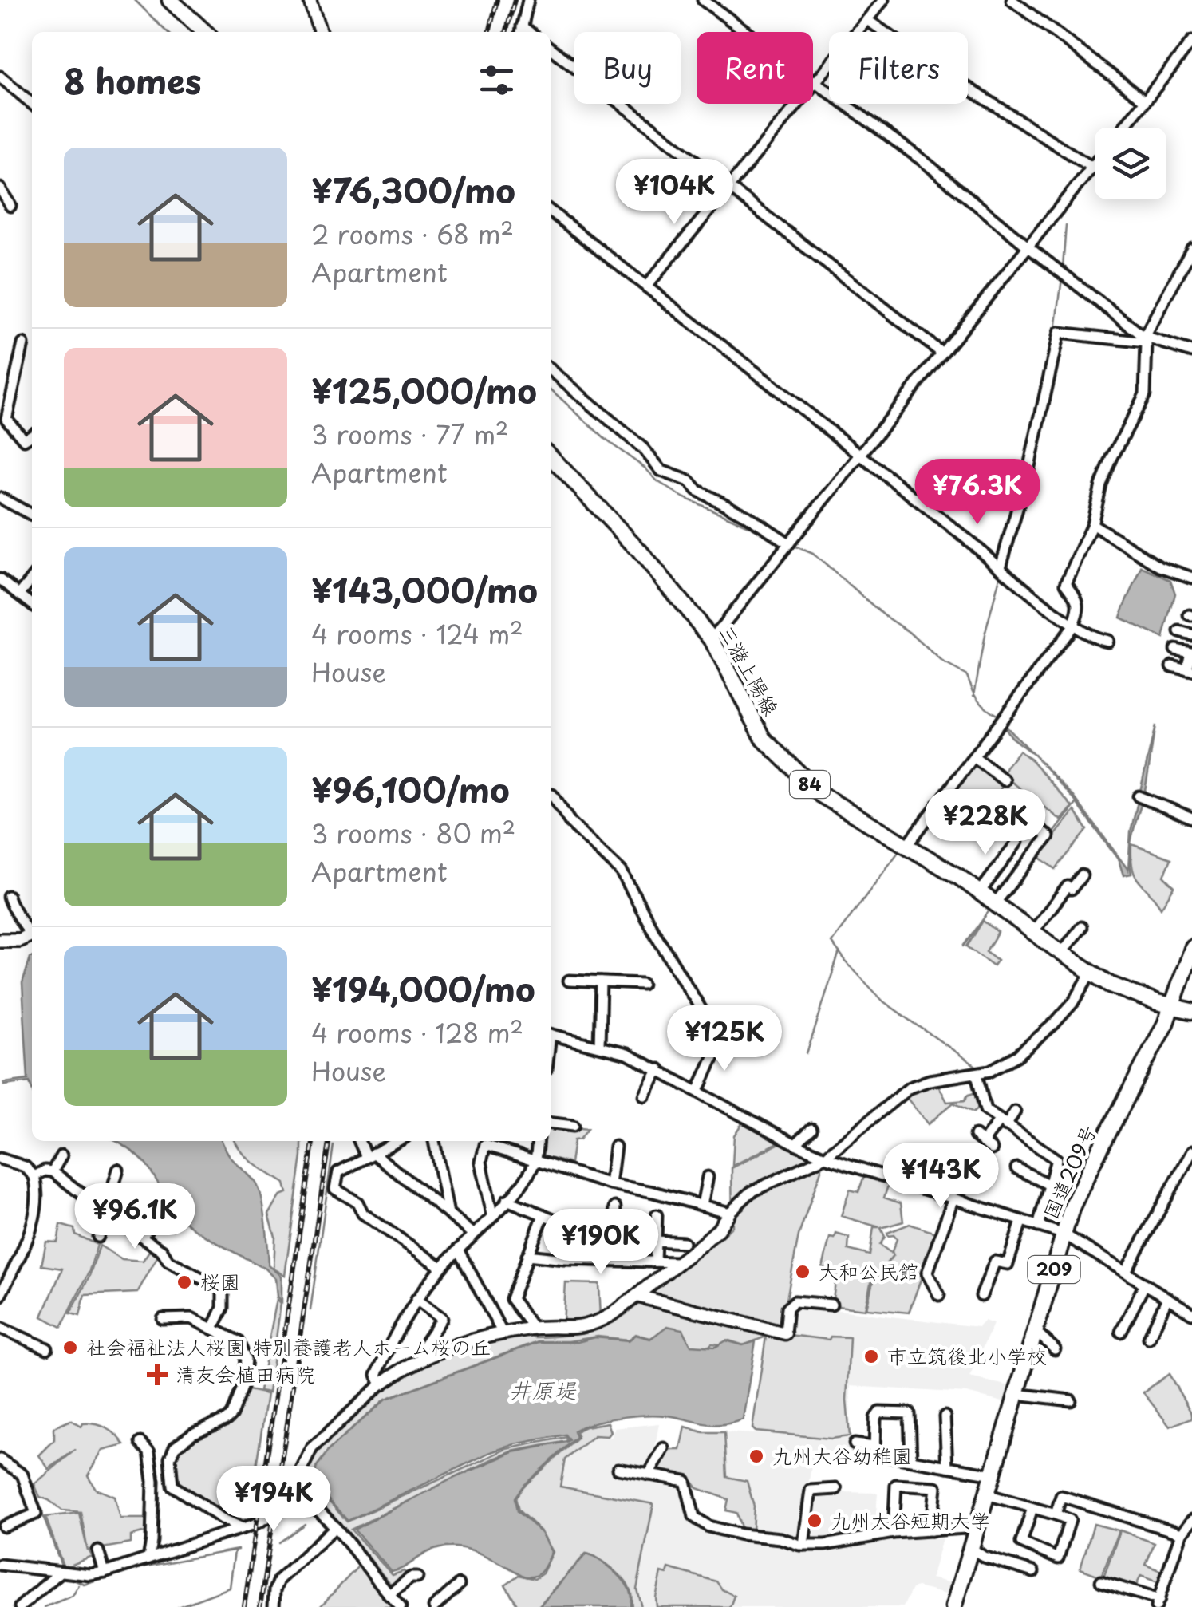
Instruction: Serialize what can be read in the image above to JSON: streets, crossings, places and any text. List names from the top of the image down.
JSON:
{
  "streets": {
    "main road": [
      "三潴上陽線",
      "84",
      "国道209号",
      "209"
    ]
  },
  "crossings": [
    ["三潴上陽線", "国道209号"]
  ],
  "water": ["井原堤"],
  "places": {
    "other": [
      "大和公民館",
      "桜園",
      "社会福祉法人桜園 特別養護老人ホーム桜の丘",
      "市立筑後北小学校",
      "九州大谷幼稚園",
      "九州大谷短期大学"
    ],
    "health": ["清友会植田病院"]
  },
  "page": {
    "chip": ["Buy", "Rent", "Filters"],
    "heading": "8 homes",
    "list": [
      {
        "name": "¥76,300/mo",
        "note": "2 rooms · 68 m² · Apartment"
      },
      {
        "name": "¥125,000/mo",
        "note": "3 rooms · 77 m² · Apartment"
      },
      {
        "name": "¥143,000/mo",
        "note": "4 rooms · 124 m² · House"
      },
      {
        "name": "¥96,100/mo",
        "note": "3 rooms · 80 m² · Apartment"
      },
      {
        "name": "¥194,000/mo",
        "note": "4 rooms · 128 m² · House"
      }
    ],
    "price": [
      "¥104K",
      "¥76.3K",
      "¥228K",
      "¥125K",
      "¥143K",
      "¥96.1K",
      "¥190K",
      "¥194K"
    ]
  }
}
